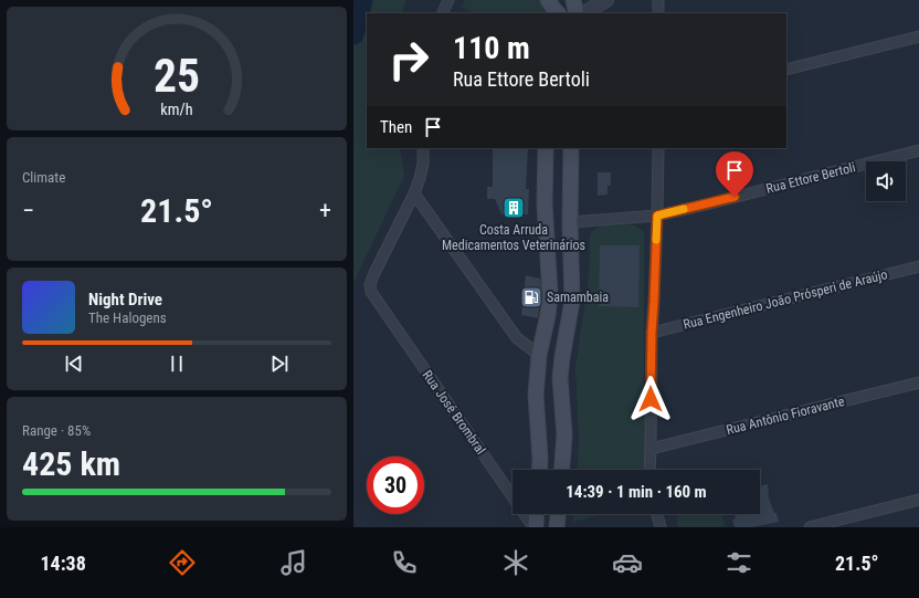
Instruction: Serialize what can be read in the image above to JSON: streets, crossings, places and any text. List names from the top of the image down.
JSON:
{
  "streets": {
    "street": [
      "Rua Ettore Bertoli",
      "Rua Engenheiro João Prósperi de Araújo",
      "Rua José Brombral",
      "Rua Antônio Fioravante"
    ]
  },
  "places": {
    "building": ["Costa Arruda Medicamentos Veterinários"],
    "fuel station": ["Samambaia"]
  },
  "page": {
    "turn": ["110 m", "Rua Ettore Bertoli"],
    "then": "Then",
    "tile": [
      "Climate",
      ["Range · 85%", "425 km"]
    ],
    "heat": ["−", "21.5°", "+"],
    "song": ["Night Drive", "The Halogens"],
    "limit": "30",
    "trip": "14:39 · 1 min · 160 m",
    "tabs": ["14:38", "21.5°"],
    "gauge": ["25", "km/h"]
  }
}
